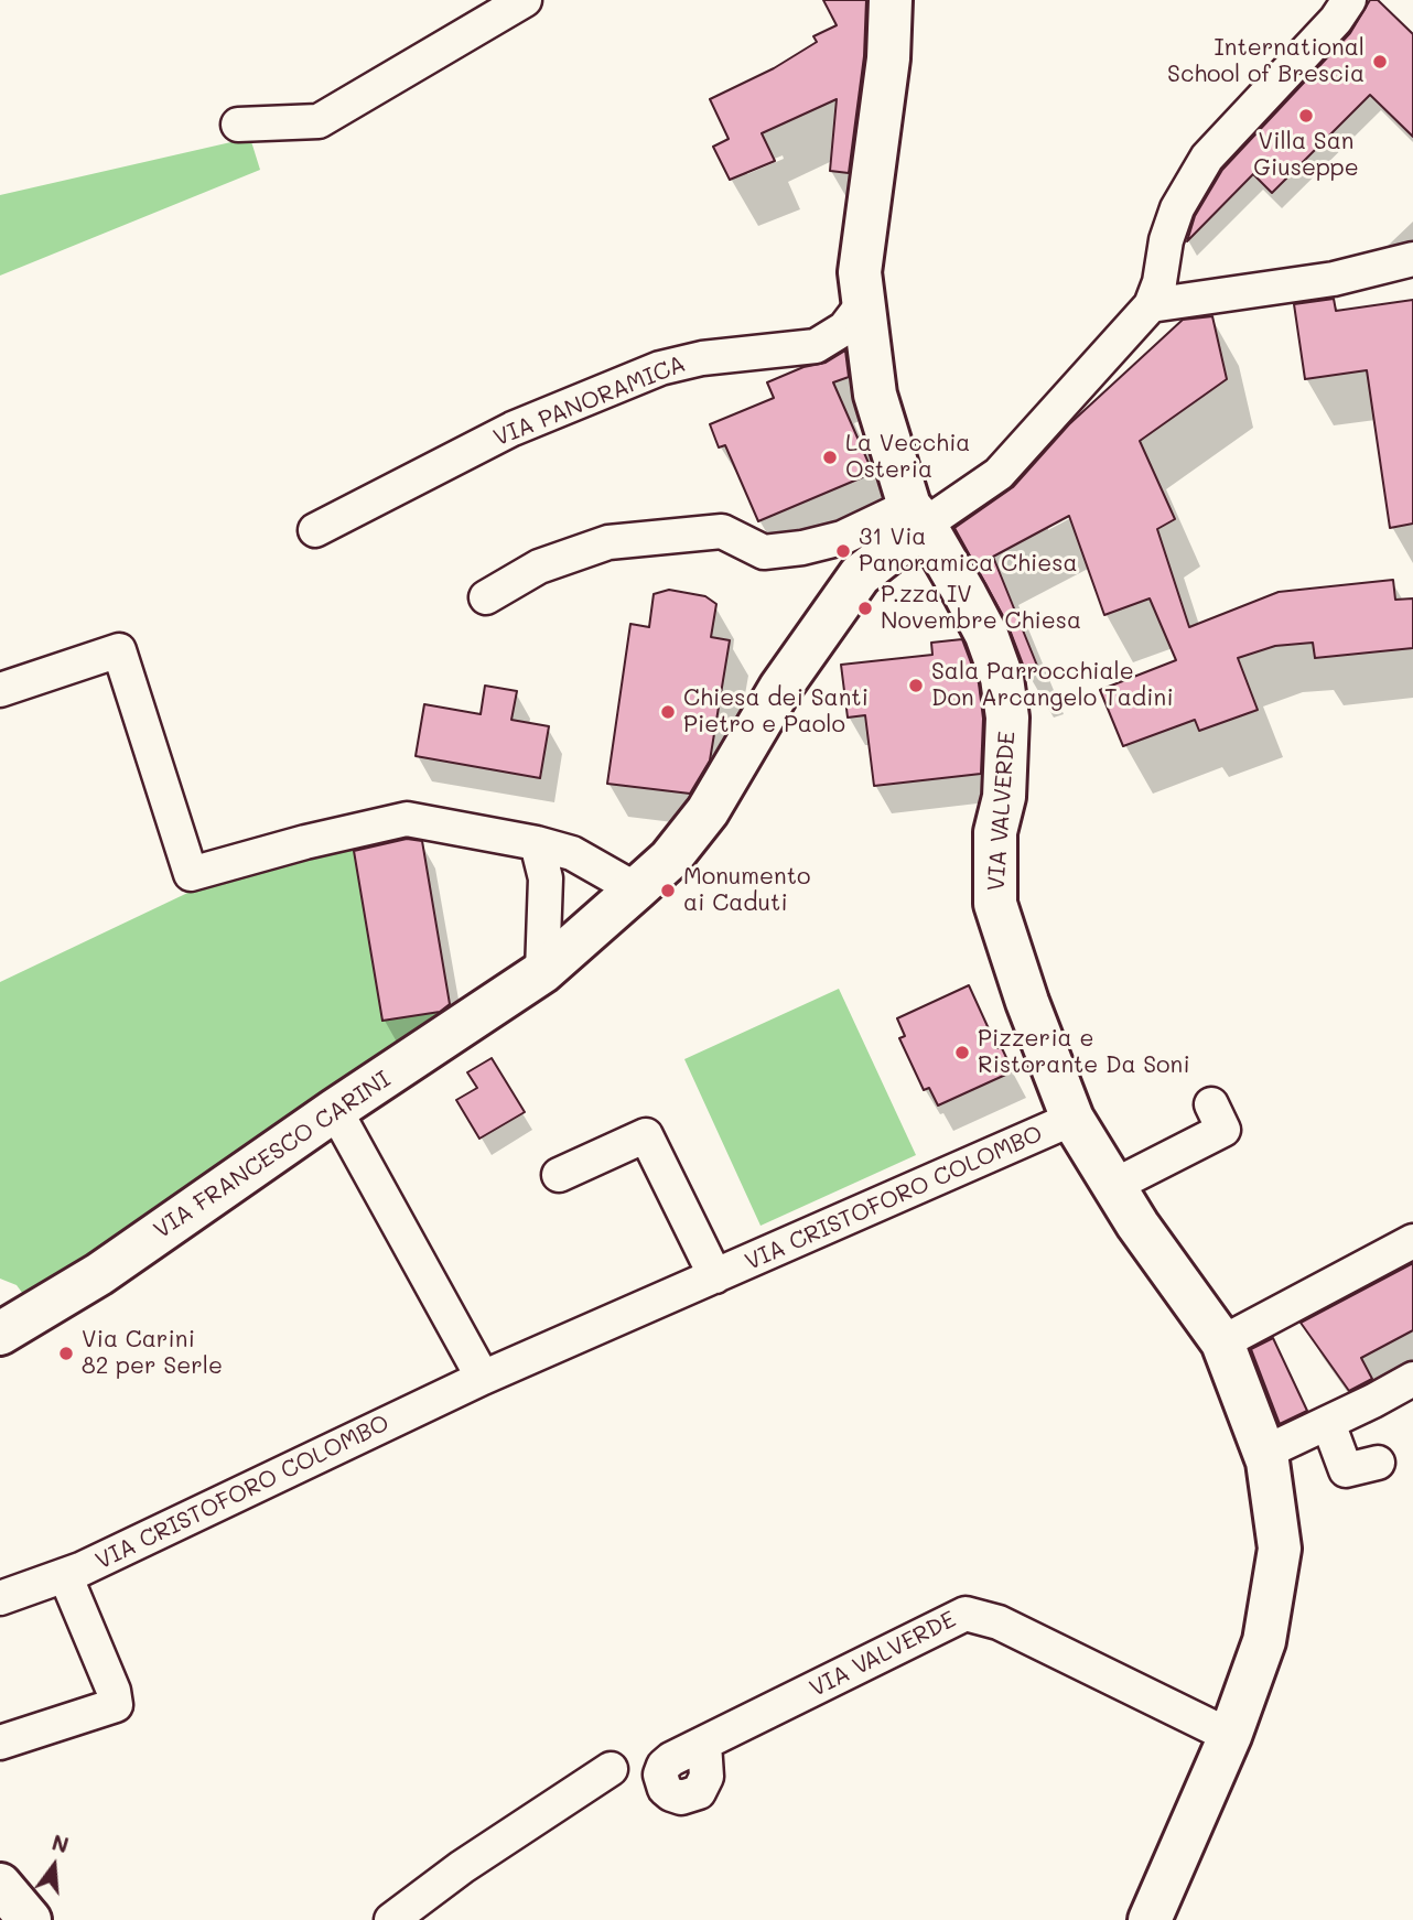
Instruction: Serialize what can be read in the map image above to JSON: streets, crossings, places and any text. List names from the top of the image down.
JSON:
{
  "streets": {
    "street": [
      "VIA PANORAMICA",
      "VIA VALVERDE",
      "VIA FRANCESCO CARINI",
      "VIA CRISTOFORO COLOMBO"
    ]
  },
  "crossings": [
    ["VIA VALVERDE", "VIA FRANCESCO CARINI"],
    ["VIA VALVERDE", "VIA CRISTOFORO COLOMBO"]
  ],
  "places": [
    "International School of Brescia",
    "Villa San Giuseppe",
    "La Vecchia Osteria",
    "31 Via Panoramica Chiesa",
    "P.zza IV Novembre Chiesa",
    "Sala Parrocchiale Don Arcangelo Tadini",
    "Chiesa dei Santi Pietro e Paolo",
    "Monumento ai Caduti",
    "Pizzeria e Ristorante Da Soni",
    "Via Carini 82 per Serle"
  ],
  "north": "top"
}
